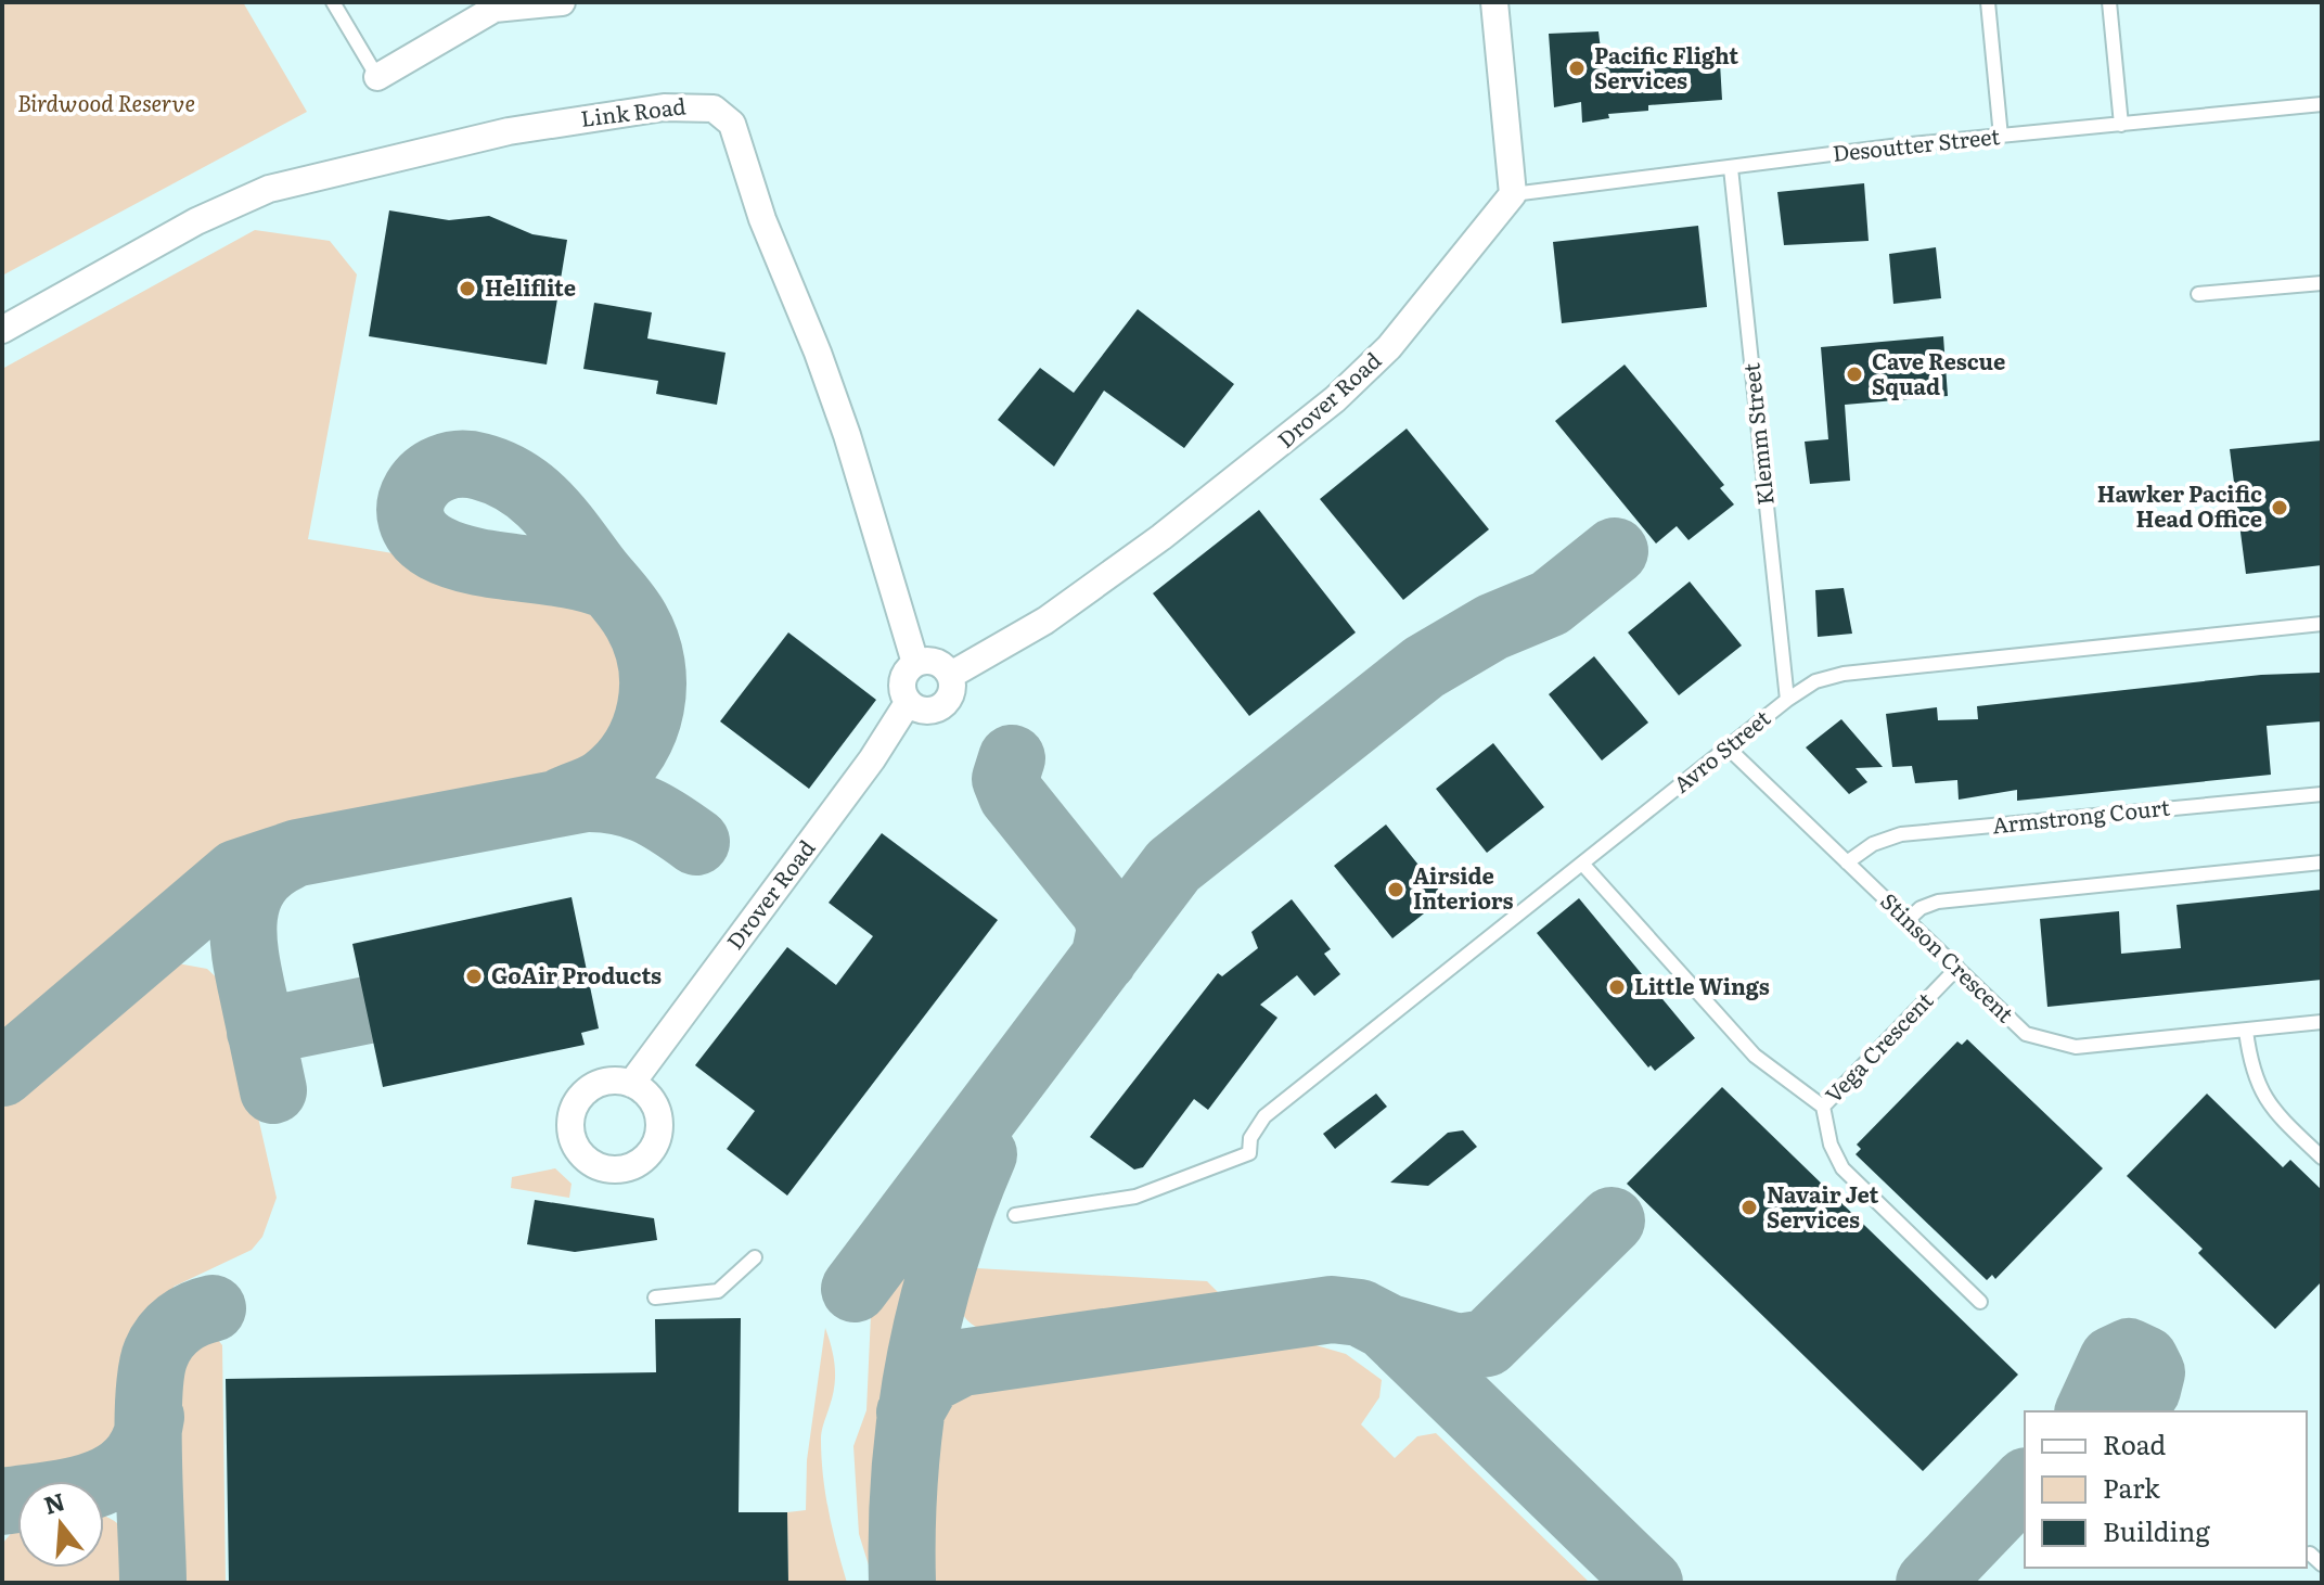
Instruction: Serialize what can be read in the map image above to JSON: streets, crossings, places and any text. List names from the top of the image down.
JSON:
{
  "streets": {
    "street": ["Link Road", "Drover Road"],
    "lane": [
      "Desoutter Street",
      "Klemm Street",
      "Avro Street",
      "Armstrong Court",
      "Stinson Crescent",
      "Vega Crescent"
    ]
  },
  "crossings": [
    ["Link Road", "Drover Road"],
    ["Desoutter Street", "Drover Road"],
    ["Desoutter Street", "Klemm Street"],
    ["Klemm Street", "Avro Street"],
    ["Avro Street", "Stinson Crescent"],
    ["Avro Street", "Vega Crescent"],
    ["Armstrong Court", "Stinson Crescent"],
    ["Stinson Crescent", "Vega Crescent"]
  ],
  "parks": ["Birdwood Reserve"],
  "places": [
    "Pacific Flight Services",
    "Heliflite",
    "Cave Rescue Squad",
    "Hawker Pacific Head Office",
    "Airside Interiors",
    "GoAir Products",
    "Little Wings",
    "Navair Jet Services"
  ],
  "legend": ["Road", "Park", "Building"],
  "north": "top"
}
